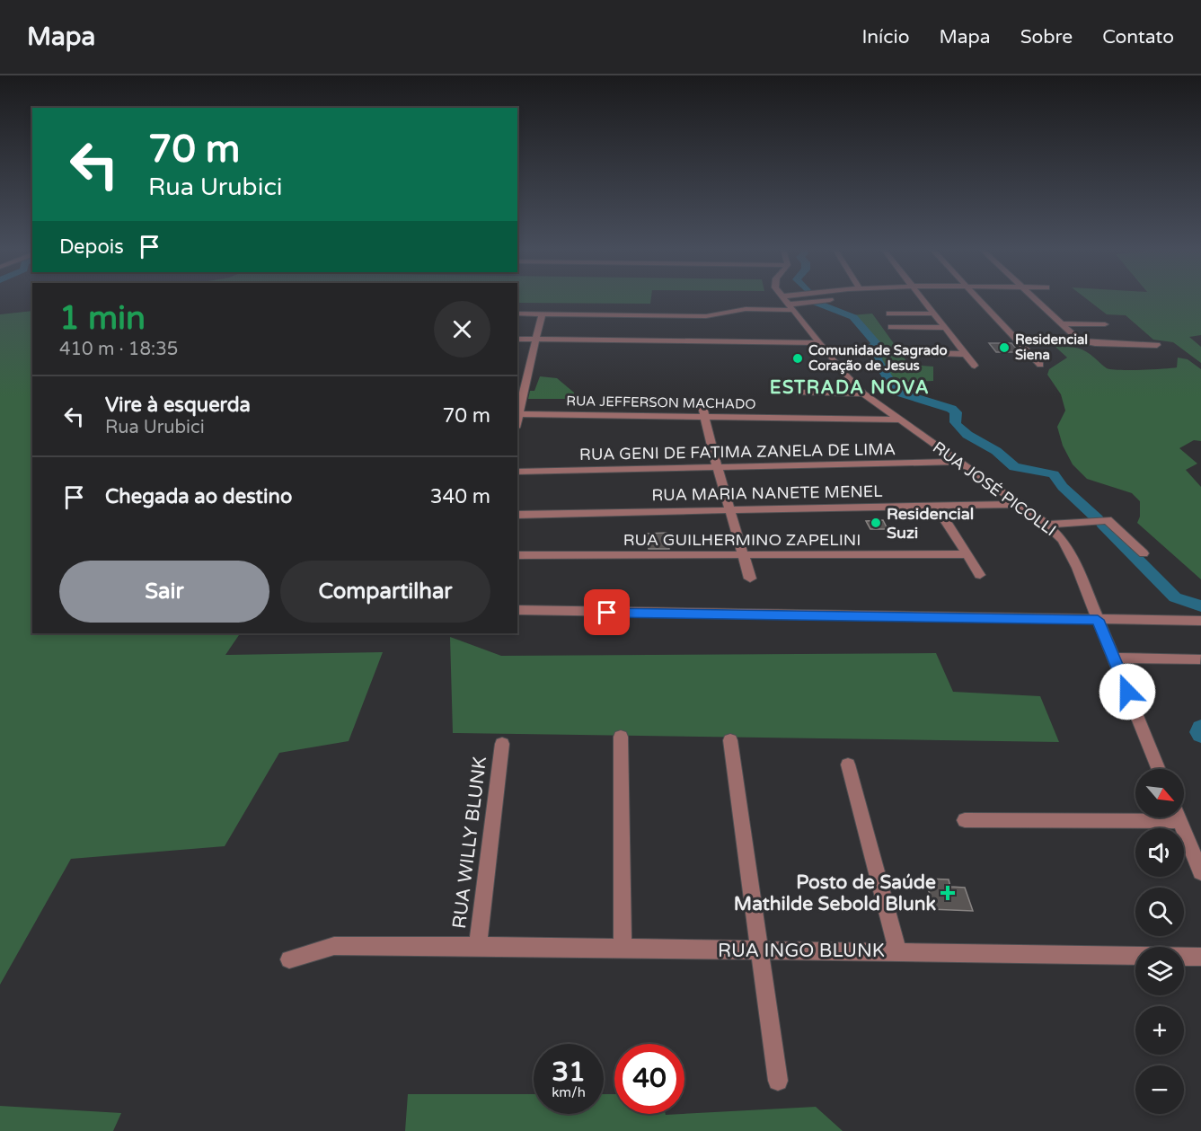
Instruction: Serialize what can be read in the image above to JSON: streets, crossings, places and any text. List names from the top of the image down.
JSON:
{
  "streets": {
    "street": [
      "RUA JEFFERSON MACHADO",
      "RUA GENI DE FATIMA ZANELA DE LIMA",
      "RUA JOSÉ PICOLLI",
      "RUA MARIA NANETE MENEL",
      "RUA GUILHERMINO ZAPELINI",
      "RUA WILLY BLUNK",
      "RUA INGO BLUNK"
    ]
  },
  "crossings": [
    ["RUA JEFFERSON MACHADO", "RUA JOSÉ PICOLLI"],
    ["RUA GENI DE FATIMA ZANELA DE LIMA", "RUA JOSÉ PICOLLI"],
    ["RUA JOSÉ PICOLLI", "RUA MARIA NANETE MENEL"],
    ["RUA WILLY BLUNK", "RUA INGO BLUNK"]
  ],
  "districts": ["ESTRADA NOVA"],
  "places": {
    "other": ["Residencial Siena", "Comunidade Sagrado Coração de Jesus", "Residencial Suzi"],
    "health": ["Posto de Saúde Mathilde Sebold Blunk"]
  },
  "north": "bottom right",
  "page": {
    "header": "Mapa",
    "nav": [
      "Início",
      "Mapa",
      "Sobre",
      "Contato"
    ],
    "turn": ["70 m", "Rua Urubici"],
    "then": "Depois",
    "heading": ["1 min", "410 m · 18:35"],
    "list": [
      {
        "name": "Vire à esquerda",
        "note": "Rua Urubici",
        "value": "70 m"
      },
      {
        "name": "Chegada ao destino",
        "value": "340 m"
      }
    ],
    "buttons": ["Sair", "Compartilhar"],
    "map_buttons": ["+", "−"],
    "speed": "31 km/h",
    "limit": "40"
  }
}
